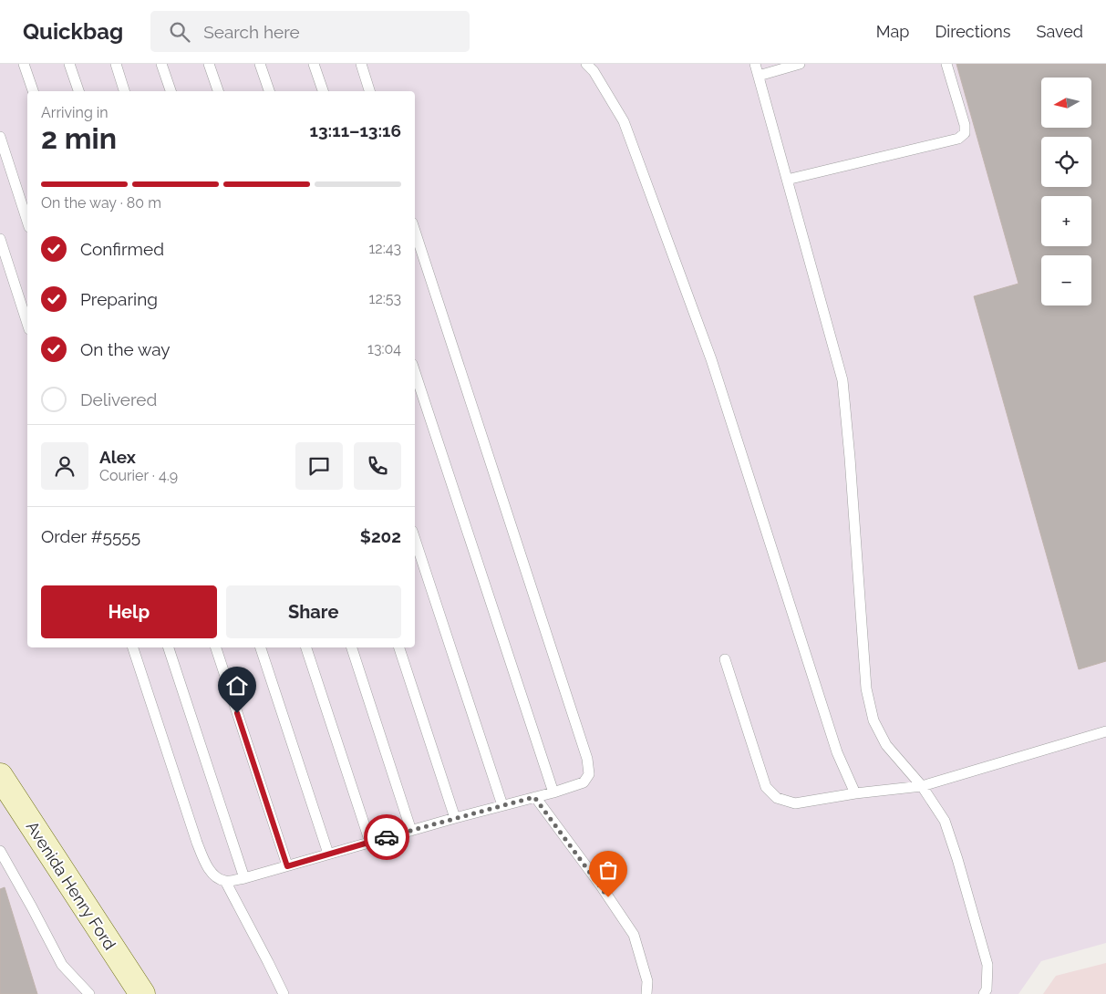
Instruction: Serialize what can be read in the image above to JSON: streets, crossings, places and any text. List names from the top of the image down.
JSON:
{
  "streets": {
    "street": ["Avenida Henry Ford"]
  },
  "north": "left",
  "page": {
    "header": "Quickbag",
    "search": "Search here",
    "nav": ["Map", "Directions", "Saved"],
    "map_buttons": ["+", "−"],
    "heading": ["2 min", "Arriving in", "13:11–13:16"],
    "panel": [
      "Alex",
      "Courier · 4.9",
      "Order #5555",
      "$202"
    ],
    "bar": "On the way · 80 m",
    "list": [
      ["Confirmed", "12:43"],
      ["Preparing", "12:53"],
      ["On the way", "13:04"],
      "Delivered"
    ],
    "buttons": ["Help", "Share"]
  }
}
